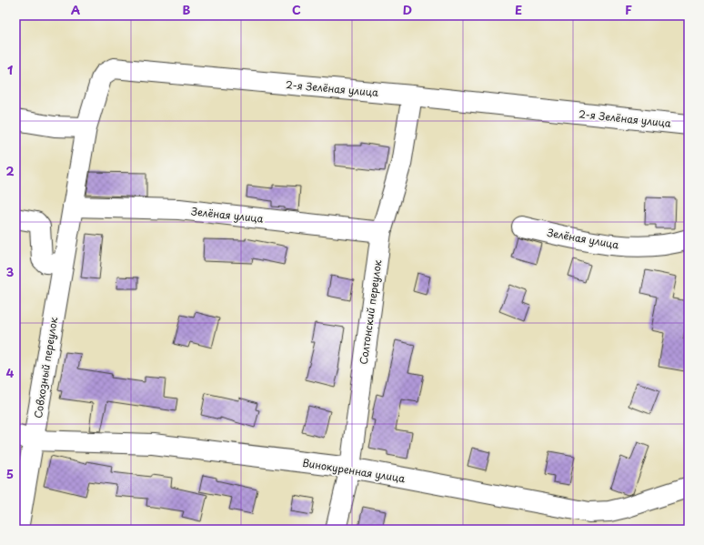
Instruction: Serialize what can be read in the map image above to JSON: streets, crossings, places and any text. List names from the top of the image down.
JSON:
{
  "streets": {
    "street": [
      "2-я Зелёная улица",
      "Зелёная улица",
      "Солтонский переулок",
      "Совхозный переулок",
      "Винокуренная улица"
    ]
  },
  "crossings": [
    ["2-я Зелёная улица", "Зелёная улица"],
    ["2-я Зелёная улица", "Солтонский переулок"],
    ["2-я Зелёная улица", "Совхозный переулок"],
    ["Зелёная улица", "Солтонский переулок"],
    ["Зелёная улица", "Совхозный переулок"],
    ["Солтонский переулок", "Винокуренная улица"],
    ["Совхозный переулок", "Винокуренная улица"]
  ],
  "grid": {
    "columns": [
      "A",
      "B",
      "C",
      "D",
      "E",
      "F"
    ],
    "rows": [
      "1",
      "2",
      "3",
      "4",
      "5"
    ]
  }
}
